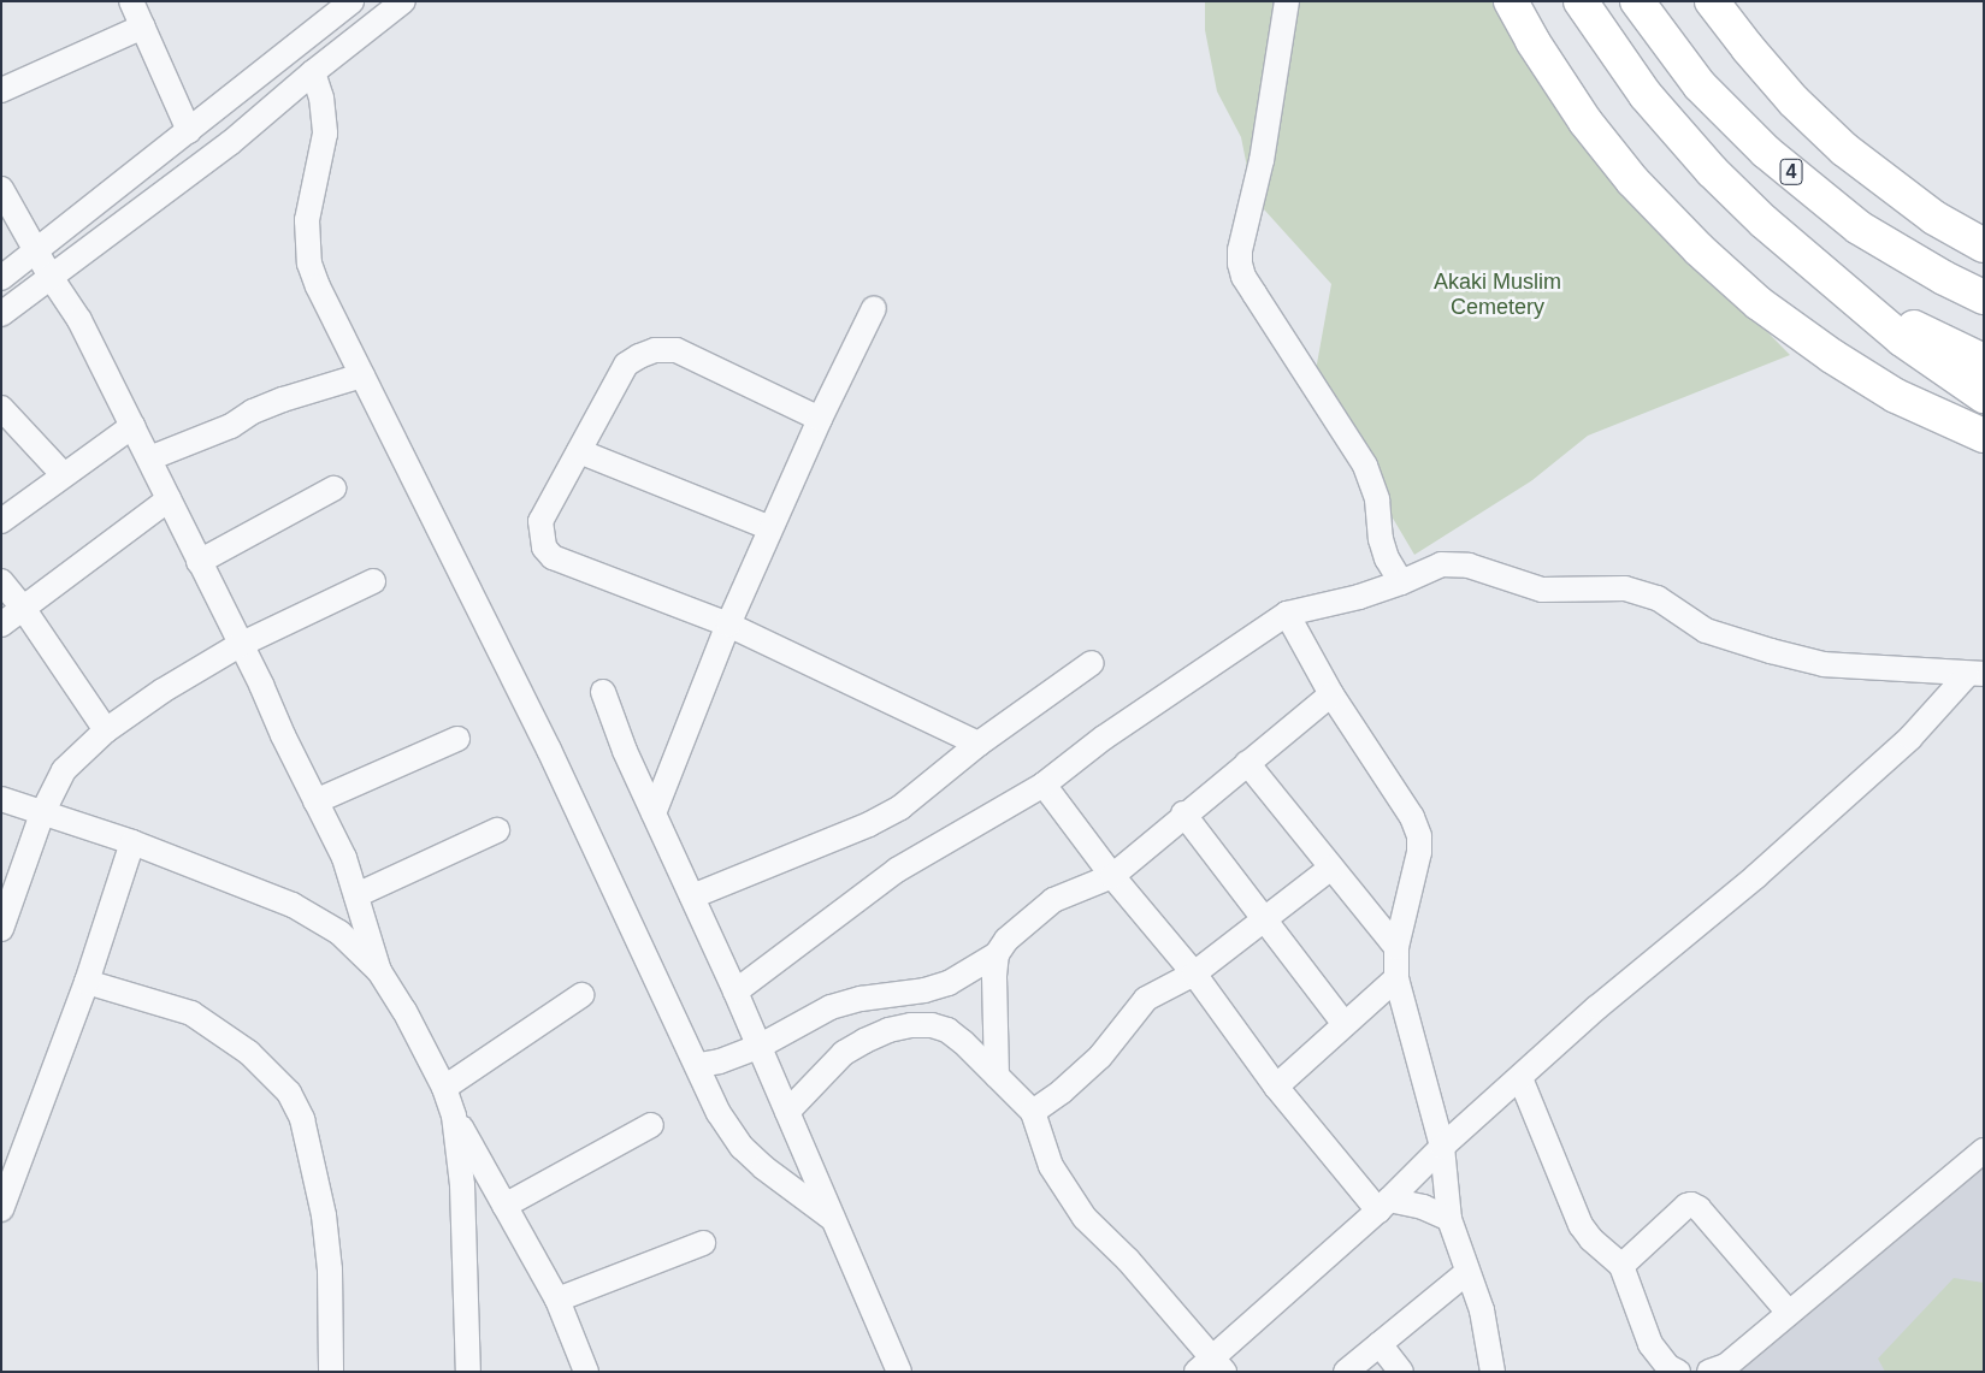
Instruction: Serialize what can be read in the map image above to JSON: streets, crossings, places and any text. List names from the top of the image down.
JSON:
{
  "streets": {
    "highway": ["4"]
  },
  "parks": ["Akaki Muslim Cemetery"]
}
